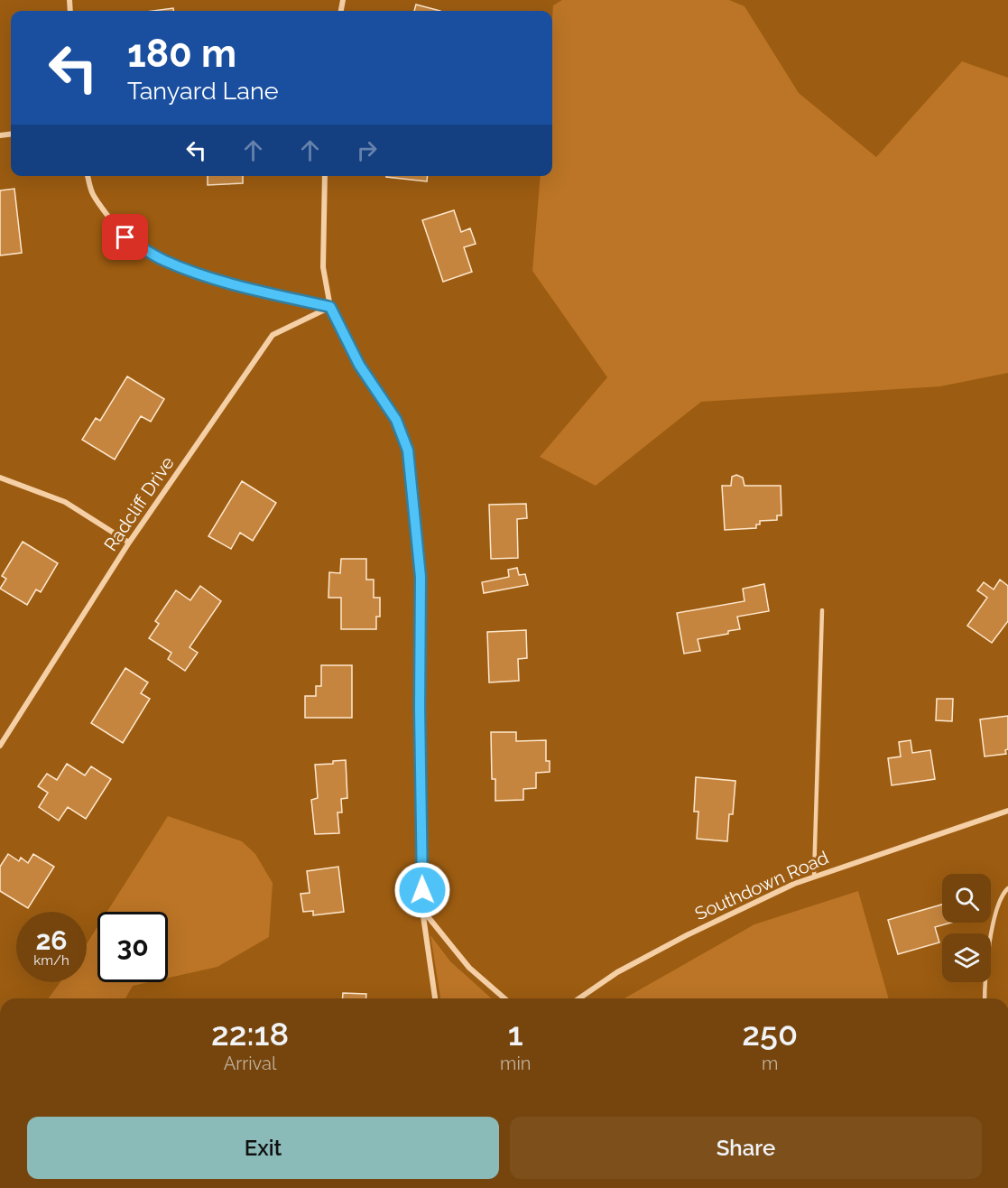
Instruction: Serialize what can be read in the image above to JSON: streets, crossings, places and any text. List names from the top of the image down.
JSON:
{
  "streets": {
    "street": ["Radcliff Drive", "Southdown Road"]
  },
  "page": {
    "turn": ["180 m", "Tanyard Lane"],
    "speed": "26 km/h",
    "limit": "30",
    "eta": [
      "22:18",
      "Arrival",
      "1",
      "min",
      "250",
      "m"
    ],
    "buttons": ["Exit", "Share"]
  }
}
